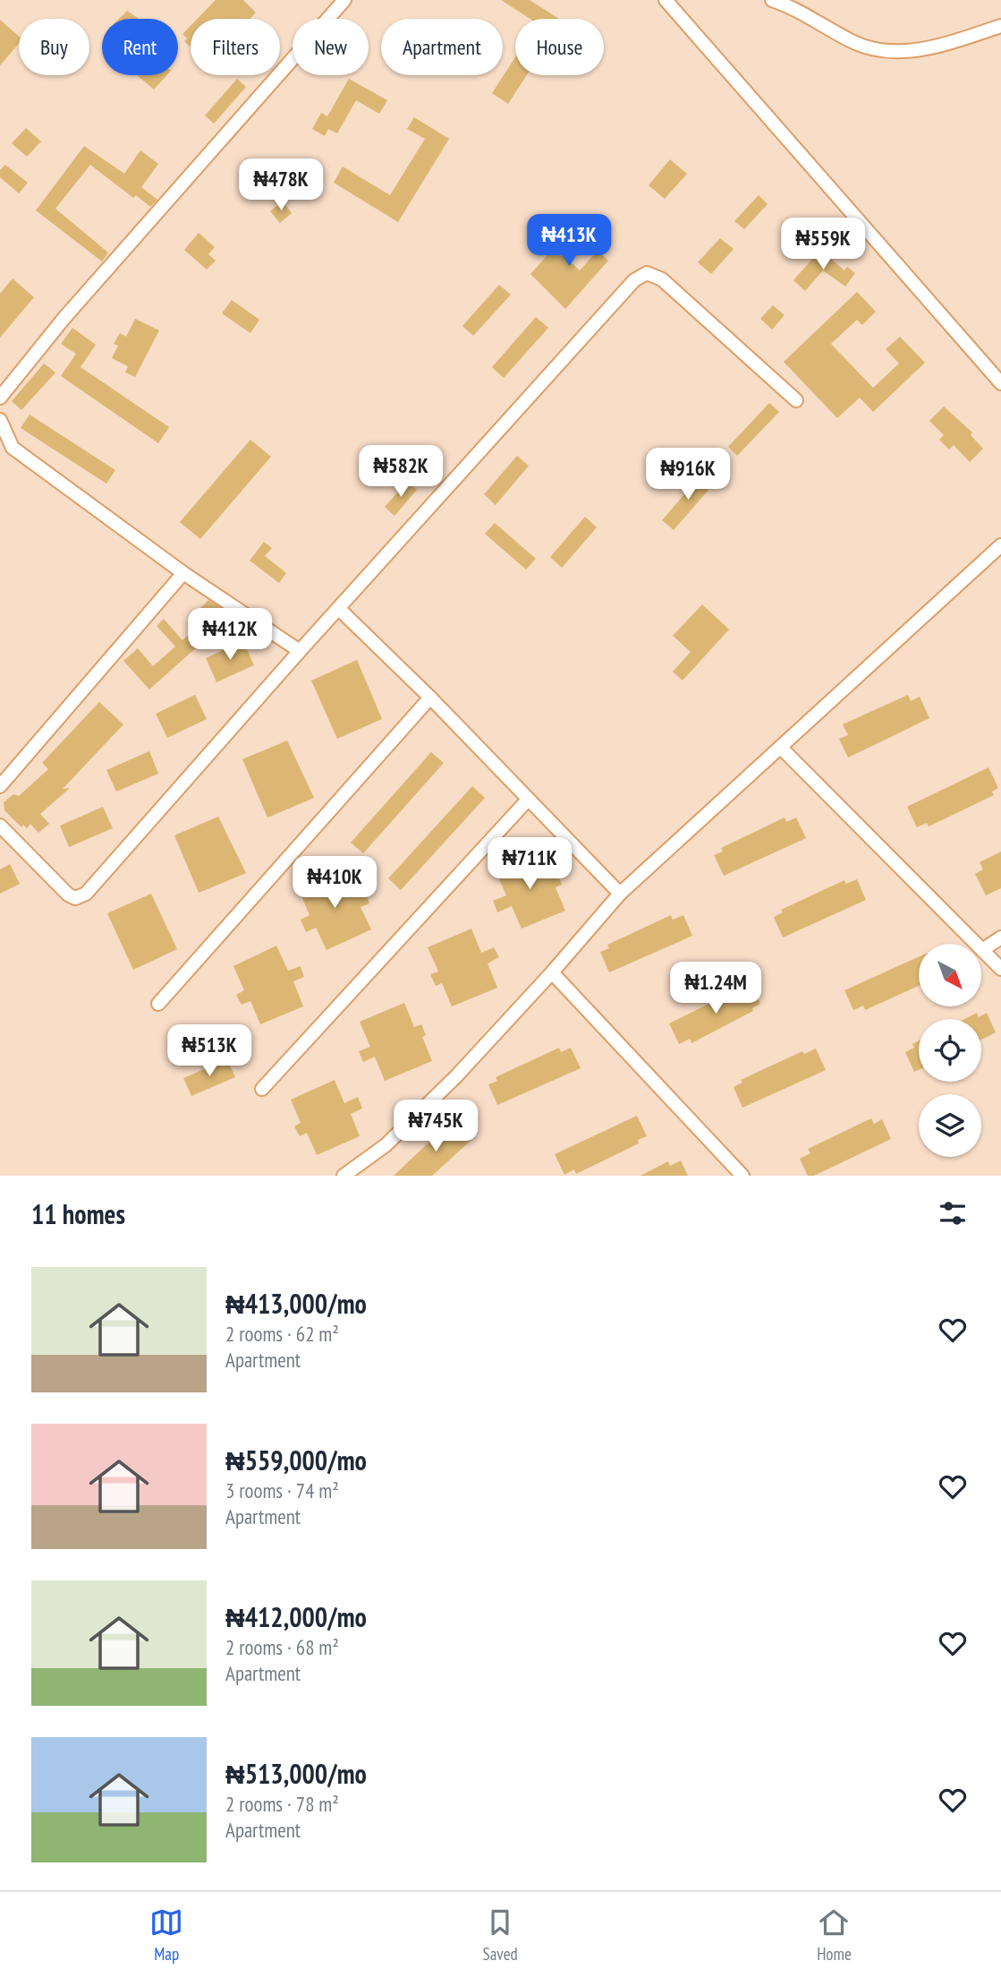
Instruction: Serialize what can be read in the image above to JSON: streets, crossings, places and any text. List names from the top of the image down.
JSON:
{
  "north": "bottom right",
  "page": {
    "chip": [
      "Buy",
      "Rent",
      "Filters",
      "New",
      "Apartment",
      "House"
    ],
    "price": [
      "₦478K",
      "₦413K",
      "₦559K",
      "₦582K",
      "₦916K",
      "₦412K",
      "₦711K",
      "₦410K",
      "₦1.24M",
      "₦513K",
      "₦745K"
    ],
    "heading": "11 homes",
    "list": [
      {
        "name": "₦413,000/mo",
        "note": "2 rooms · 62 m² · Apartment"
      },
      {
        "name": "₦559,000/mo",
        "note": "3 rooms · 74 m² · Apartment"
      },
      {
        "name": "₦412,000/mo",
        "note": "2 rooms · 68 m² · Apartment"
      },
      {
        "name": "₦513,000/mo",
        "note": "2 rooms · 78 m² · Apartment"
      }
    ],
    "tabs": ["Map", "Saved", "Home"]
  }
}
